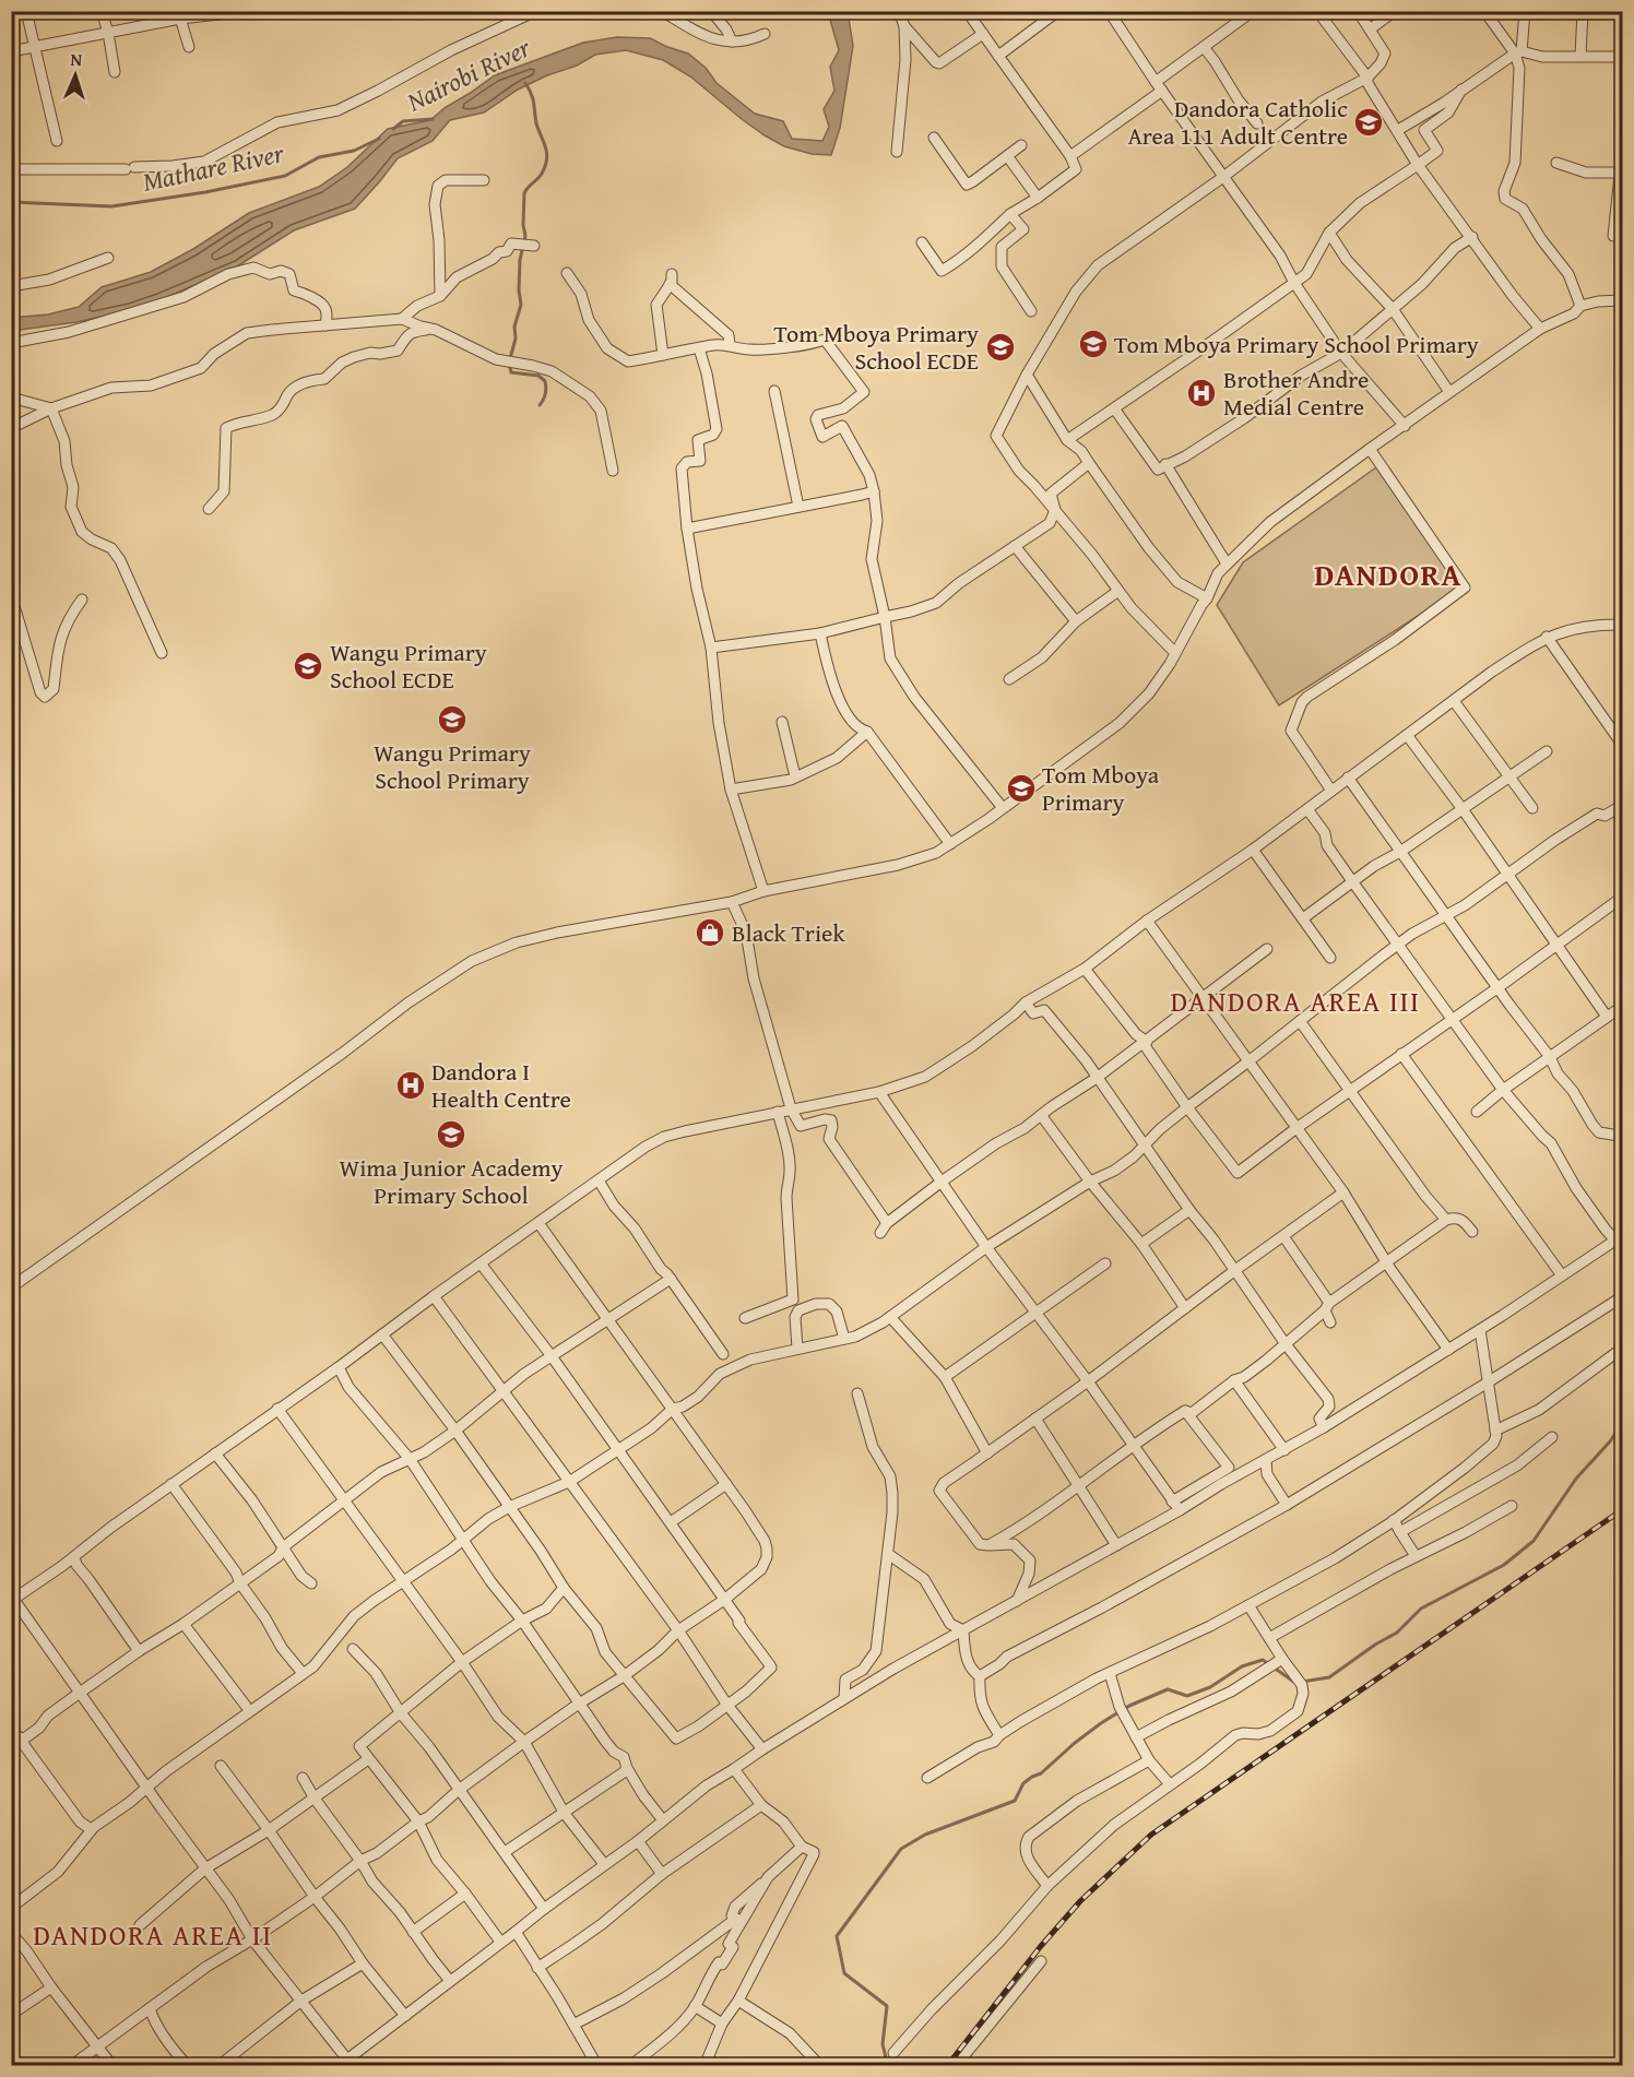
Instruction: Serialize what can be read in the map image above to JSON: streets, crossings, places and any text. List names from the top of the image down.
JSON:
{
  "districts": ["DANDORA", "DANDORA AREA III", "DANDORA AREA II"],
  "water": ["Nairobi River", "Mathare River"],
  "places": {
    "school or university": [
      "Dandora Catholic Area 111 Adult Centre",
      "Tom Mboya Primary School Primary",
      "Tom Mboya Primary School ECDE",
      "Wangu Primary School ECDE",
      "Wangu Primary School Primary",
      "Tom Mboya Primary",
      "Wima Junior Academy Primary School"
    ],
    "hospital": ["Brother Andre Medial Centre", "Dandora I Health Centre"],
    "shop": ["Black Triek"]
  },
  "north": "top"
}
